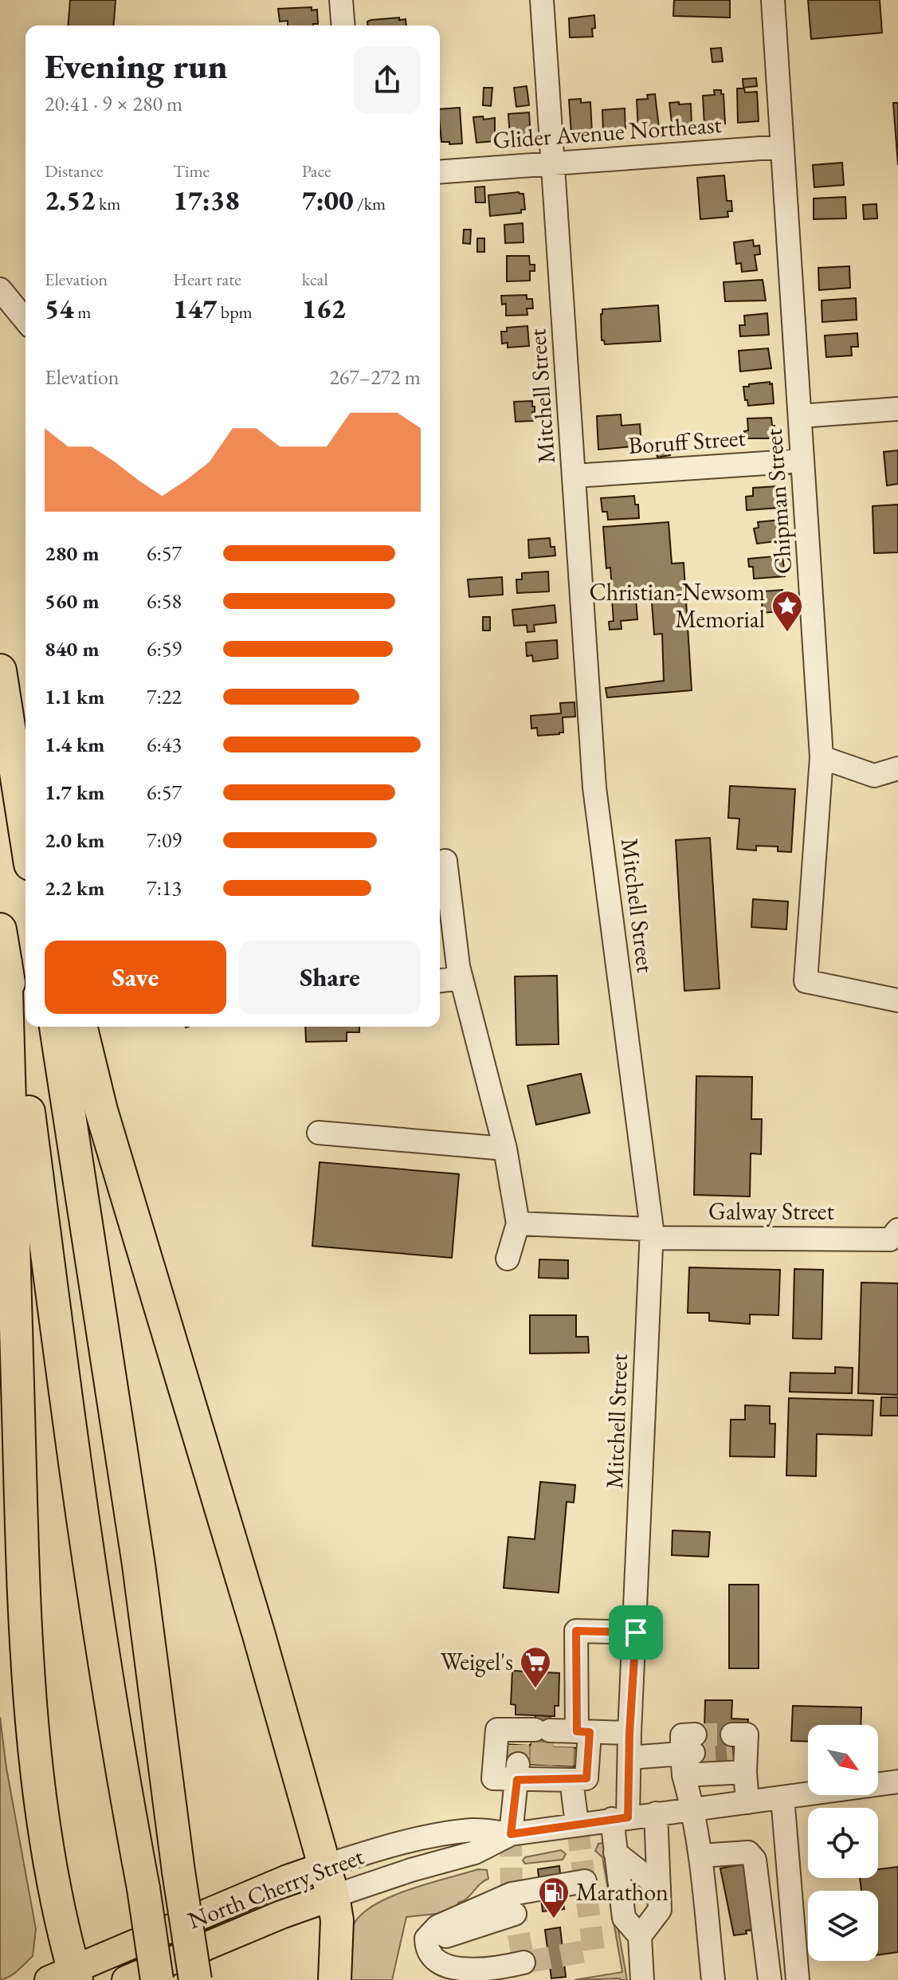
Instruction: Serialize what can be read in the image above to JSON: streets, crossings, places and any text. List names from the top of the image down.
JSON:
{
  "streets": {
    "main road": ["North Cherry Street"],
    "street": [
      "Glider Avenue Northeast",
      "Mitchell Street",
      "Boruff Street",
      "Chipman Street",
      "Galway Street"
    ]
  },
  "crossings": [
    ["Glider Avenue Northeast", "Mitchell Street"],
    ["Glider Avenue Northeast", "Chipman Street"],
    ["Mitchell Street", "Boruff Street"],
    ["Mitchell Street", "Galway Street"],
    ["Mitchell Street", "North Cherry Street"],
    ["Boruff Street", "Chipman Street"]
  ],
  "places": {
    "place": ["Christian-Newsom Memorial"],
    "supermarket": ["Weigel's"],
    "fuel station": ["Marathon"]
  },
  "north": "bottom right",
  "page": {
    "heading": ["Evening run", "20:41 · 9 × 280 m"],
    "stats": [
      ["Distance", "2.52 km"],
      ["Time", "17:38"],
      ["Pace", "7:00 /km"],
      ["Elevation", "54 m"],
      ["Heart rate", "147 bpm"],
      ["kcal", "162"]
    ],
    "chart": ["Elevation", "267–272 m"],
    "list": [
      {
        "name": "280 m",
        "note": "6:57"
      },
      {
        "name": "560 m",
        "note": "6:58"
      },
      {
        "name": "840 m",
        "note": "6:59"
      },
      {
        "name": "1.1 km",
        "note": "7:22"
      },
      {
        "name": "1.4 km",
        "note": "6:43"
      },
      {
        "name": "1.7 km",
        "note": "6:57"
      },
      {
        "name": "2.0 km",
        "note": "7:09"
      },
      {
        "name": "2.2 km",
        "note": "7:13"
      }
    ],
    "buttons": ["Save", "Share"]
  }
}
